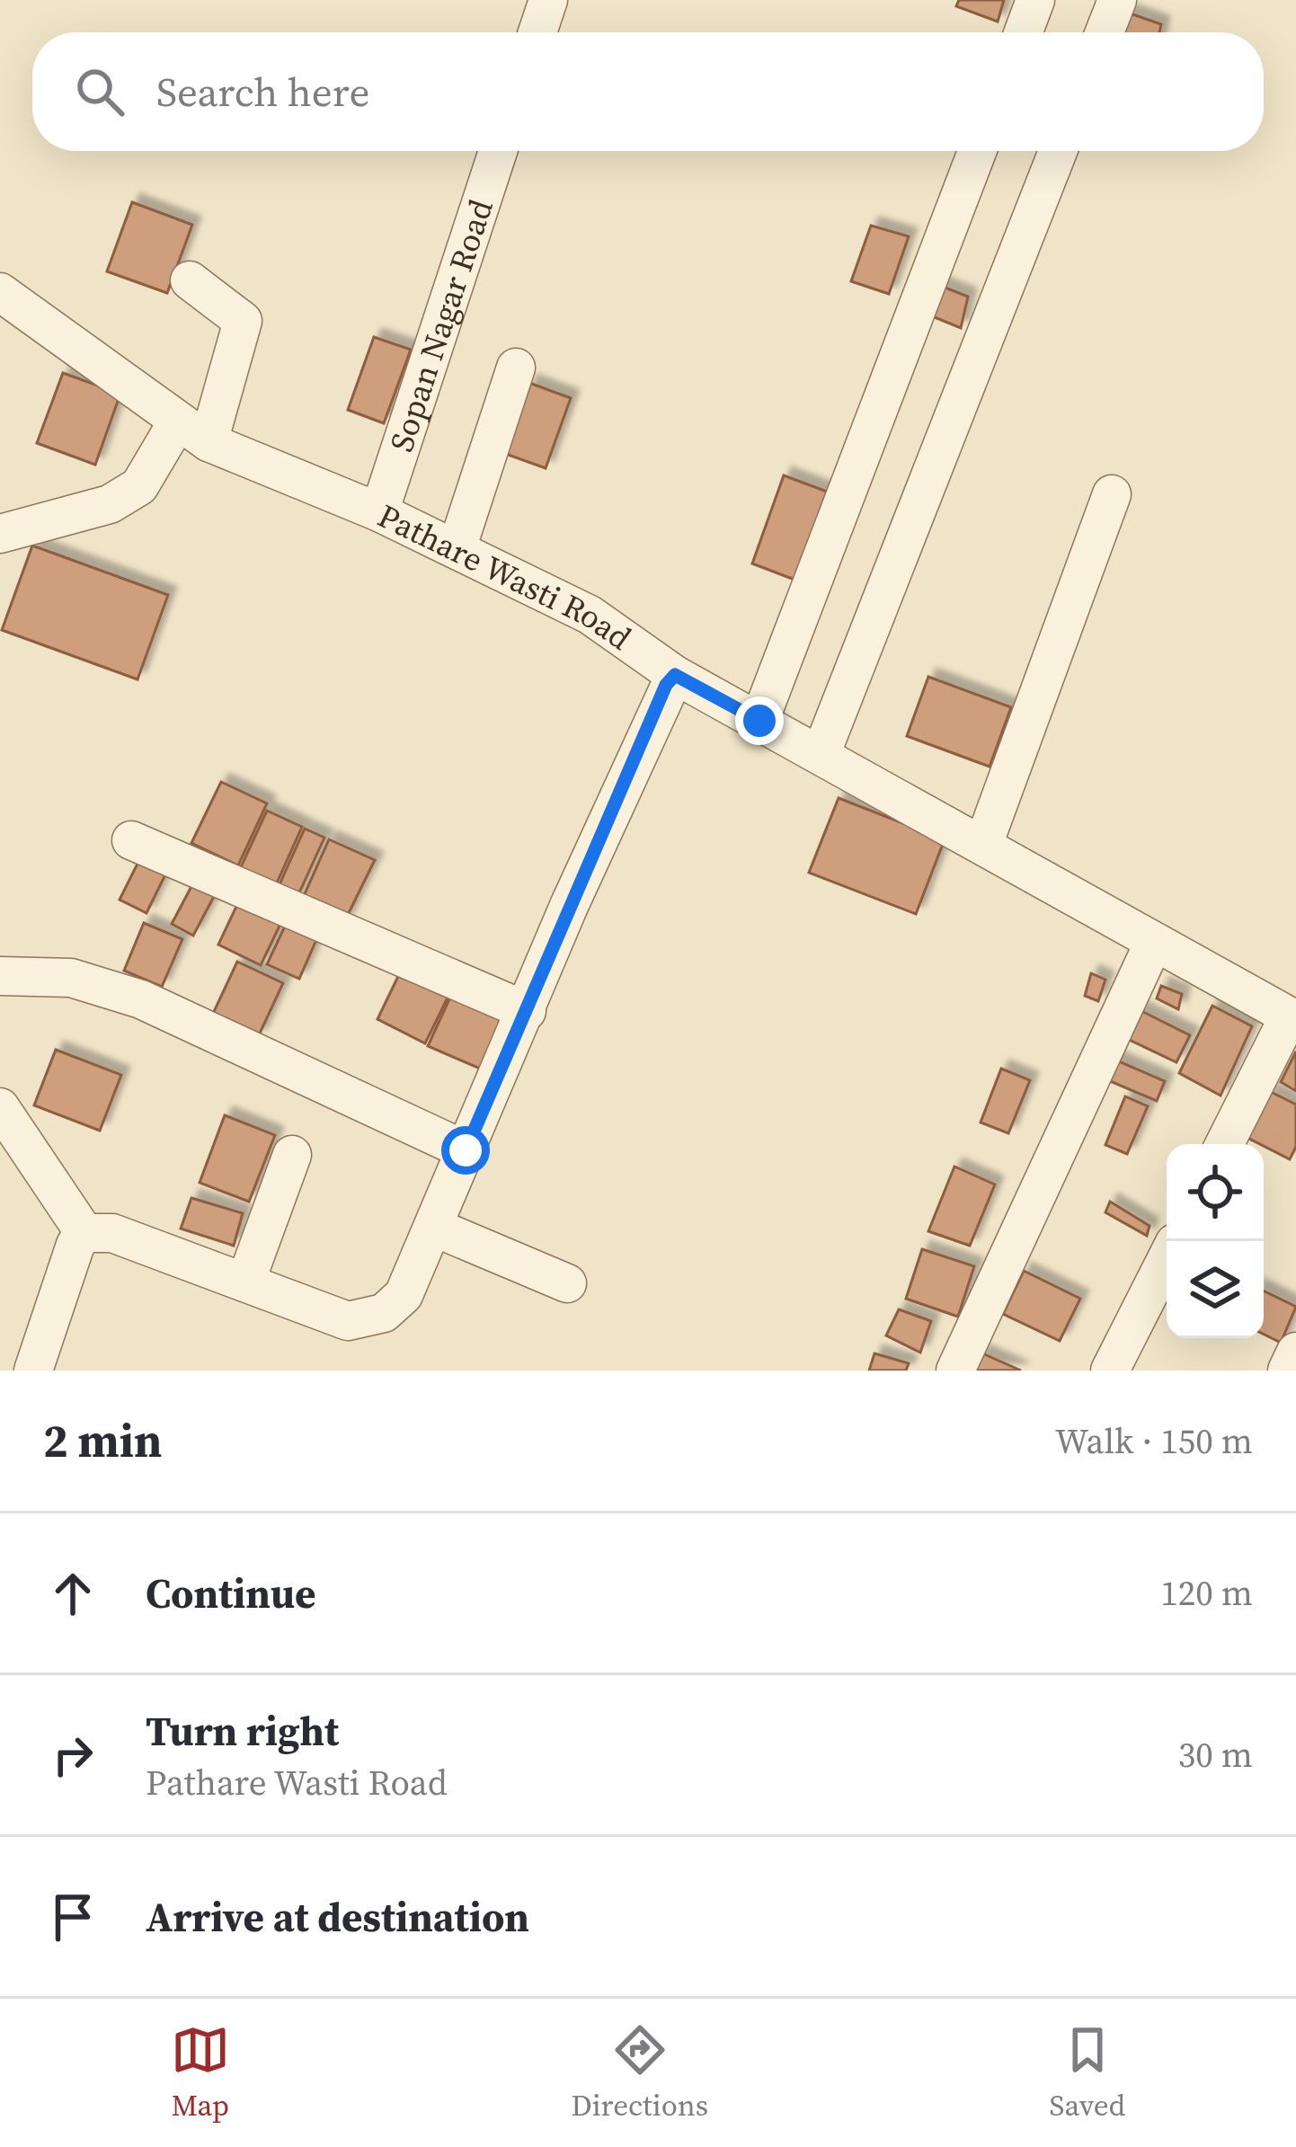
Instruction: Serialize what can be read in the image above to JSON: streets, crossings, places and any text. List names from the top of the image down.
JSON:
{
  "streets": {
    "street": ["Sopan Nagar Road", "Pathare Wasti Road"]
  },
  "crossings": [
    ["Sopan Nagar Road", "Pathare Wasti Road"]
  ],
  "page": {
    "search": "Search here",
    "heading": ["2 min", "Walk · 150 m"],
    "list": [
      ["Continue", "120 m"],
      ["Turn right", "Pathare Wasti Road", "30 m"],
      "Arrive at destination"
    ],
    "nav": ["Map", "Directions", "Saved"]
  }
}
